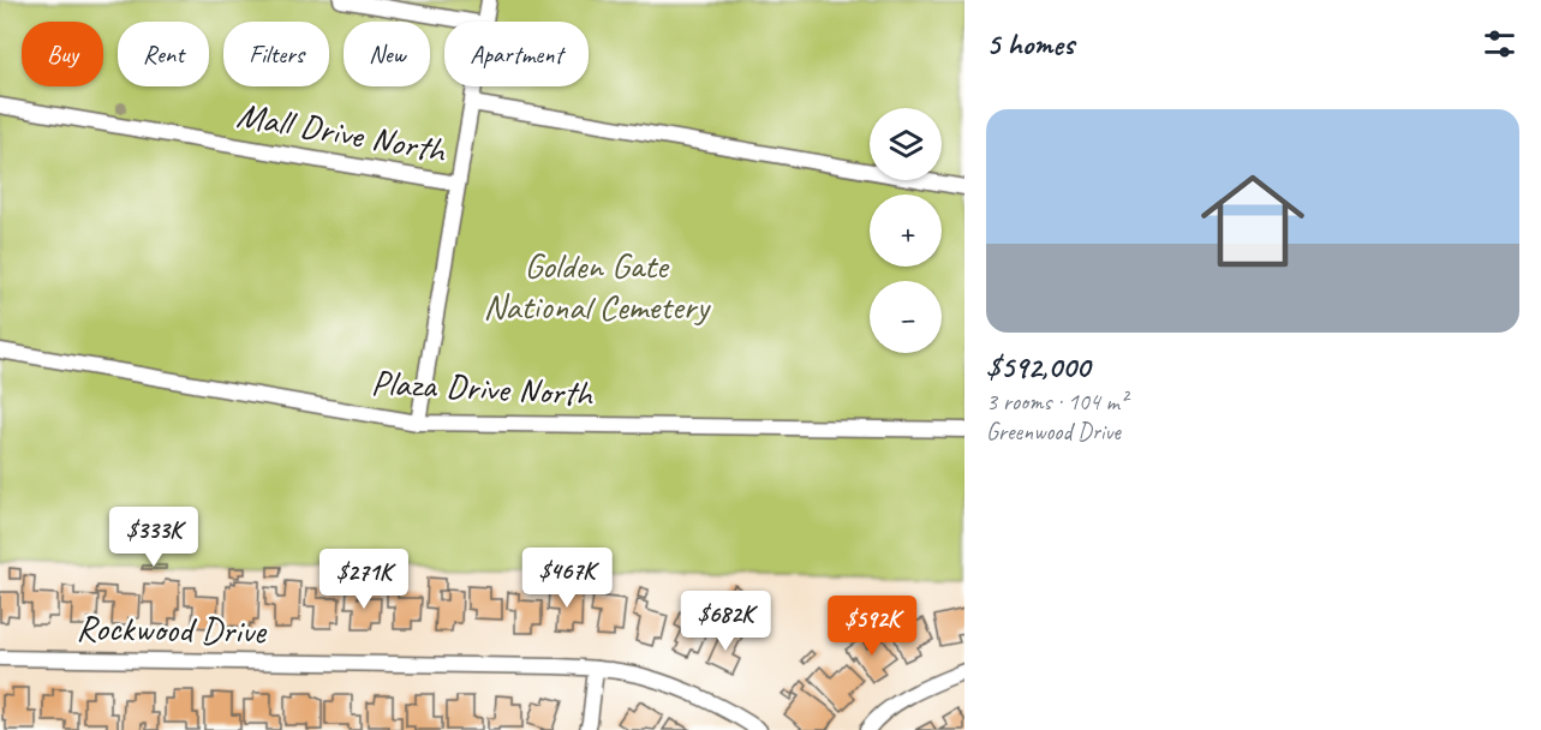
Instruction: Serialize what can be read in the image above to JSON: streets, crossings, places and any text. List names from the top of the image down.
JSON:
{
  "streets": {
    "street": ["Mall Drive North", "Plaza Drive North", "Rockwood Drive"]
  },
  "parks": ["Golden Gate National Cemetery"],
  "page": {
    "heading": "5 homes",
    "chip": [
      "Buy",
      "Rent",
      "Filters",
      "New",
      "Apartment"
    ],
    "list": [
      {
        "name": "$592,000",
        "note": "3 rooms · 104 m² · Greenwood Drive"
      }
    ],
    "map_buttons": ["+", "−"],
    "price": [
      "$333K",
      "$467K",
      "$271K",
      "$682K",
      "$592K"
    ]
  }
}
